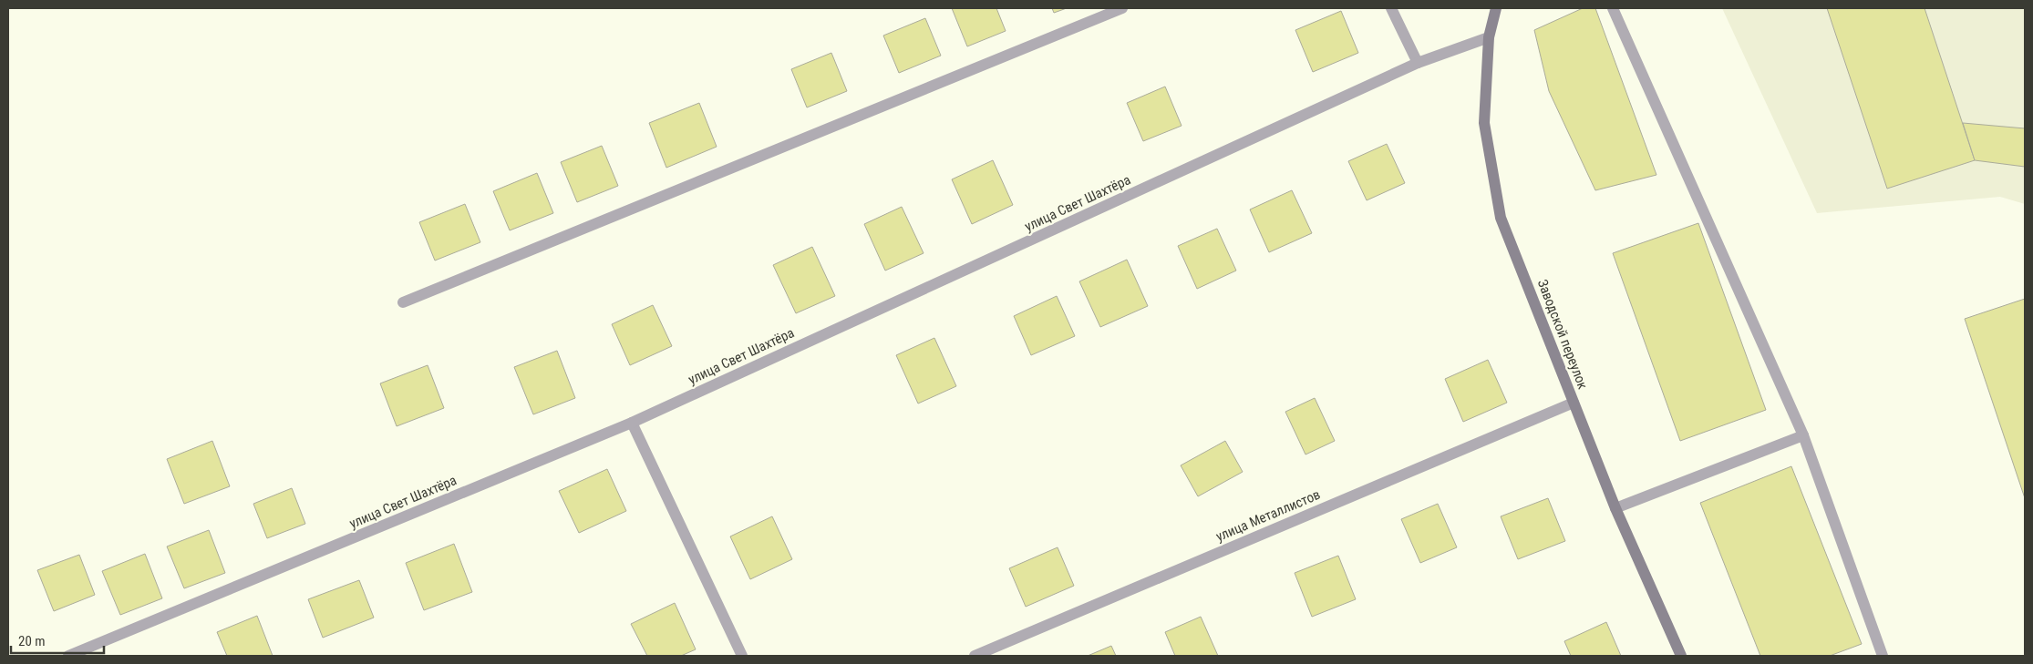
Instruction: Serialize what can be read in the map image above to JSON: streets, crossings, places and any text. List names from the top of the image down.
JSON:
{
  "streets": {
    "main road": ["Заводской переулок"],
    "street": ["улица Свет Шахтёра", "улица Металлистов"]
  },
  "crossings": [
    ["улица Свет Шахтёра", "Заводской переулок"],
    ["Заводской переулок", "улица Металлистов"]
  ],
  "scale_bar": "20 m"
}
